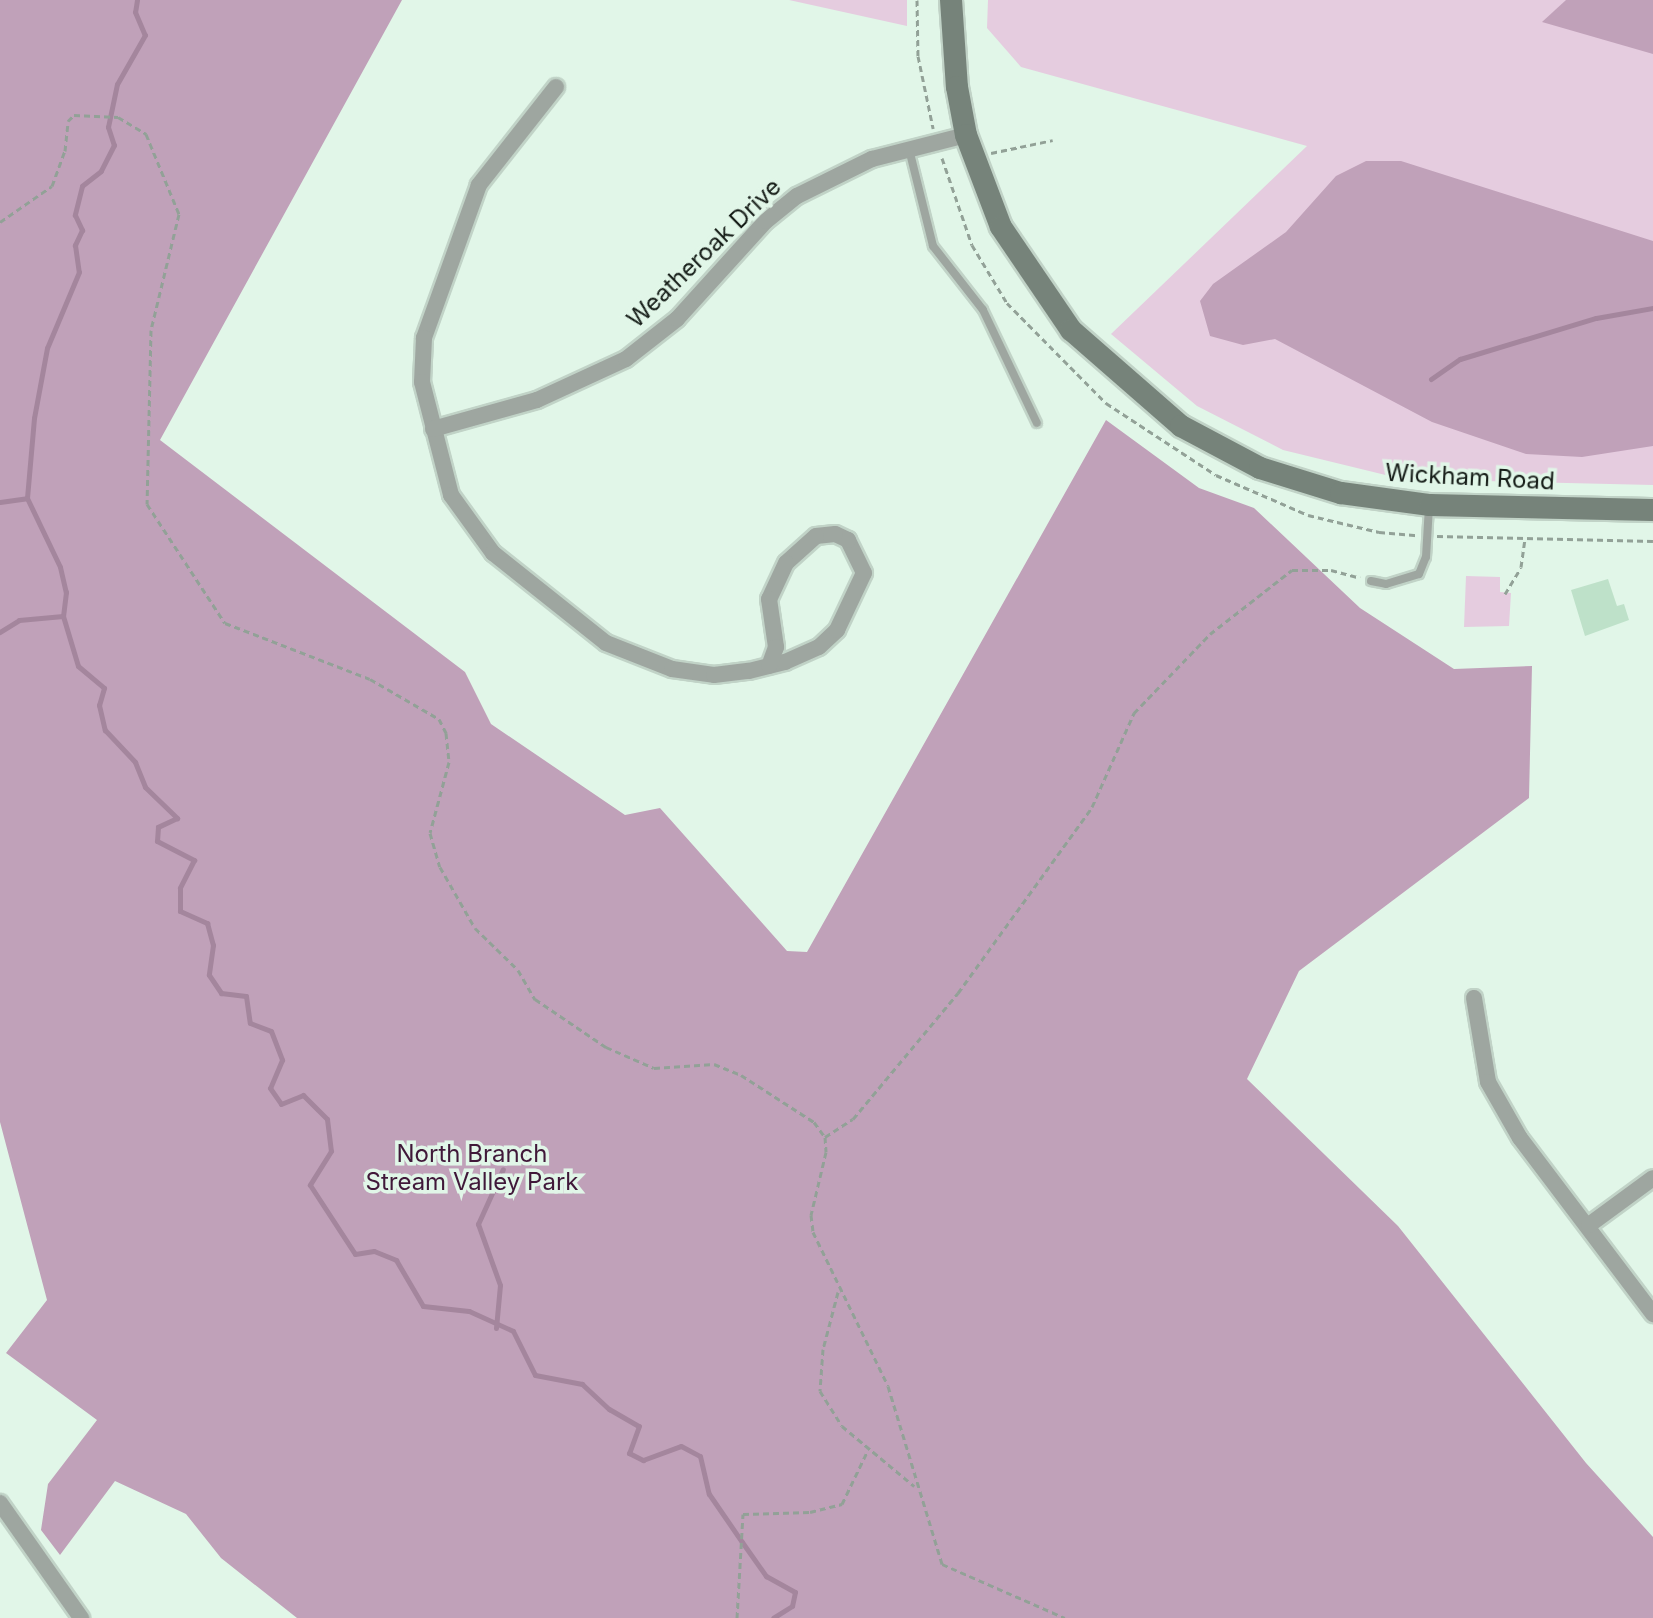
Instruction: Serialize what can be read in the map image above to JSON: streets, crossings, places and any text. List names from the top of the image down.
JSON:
{
  "streets": {
    "street": ["Weatheroak Drive", "Wickham Road"]
  },
  "crossings": [
    ["Weatheroak Drive", "Wickham Road"]
  ],
  "parks": ["North Branch Stream Valley Park"]
}
